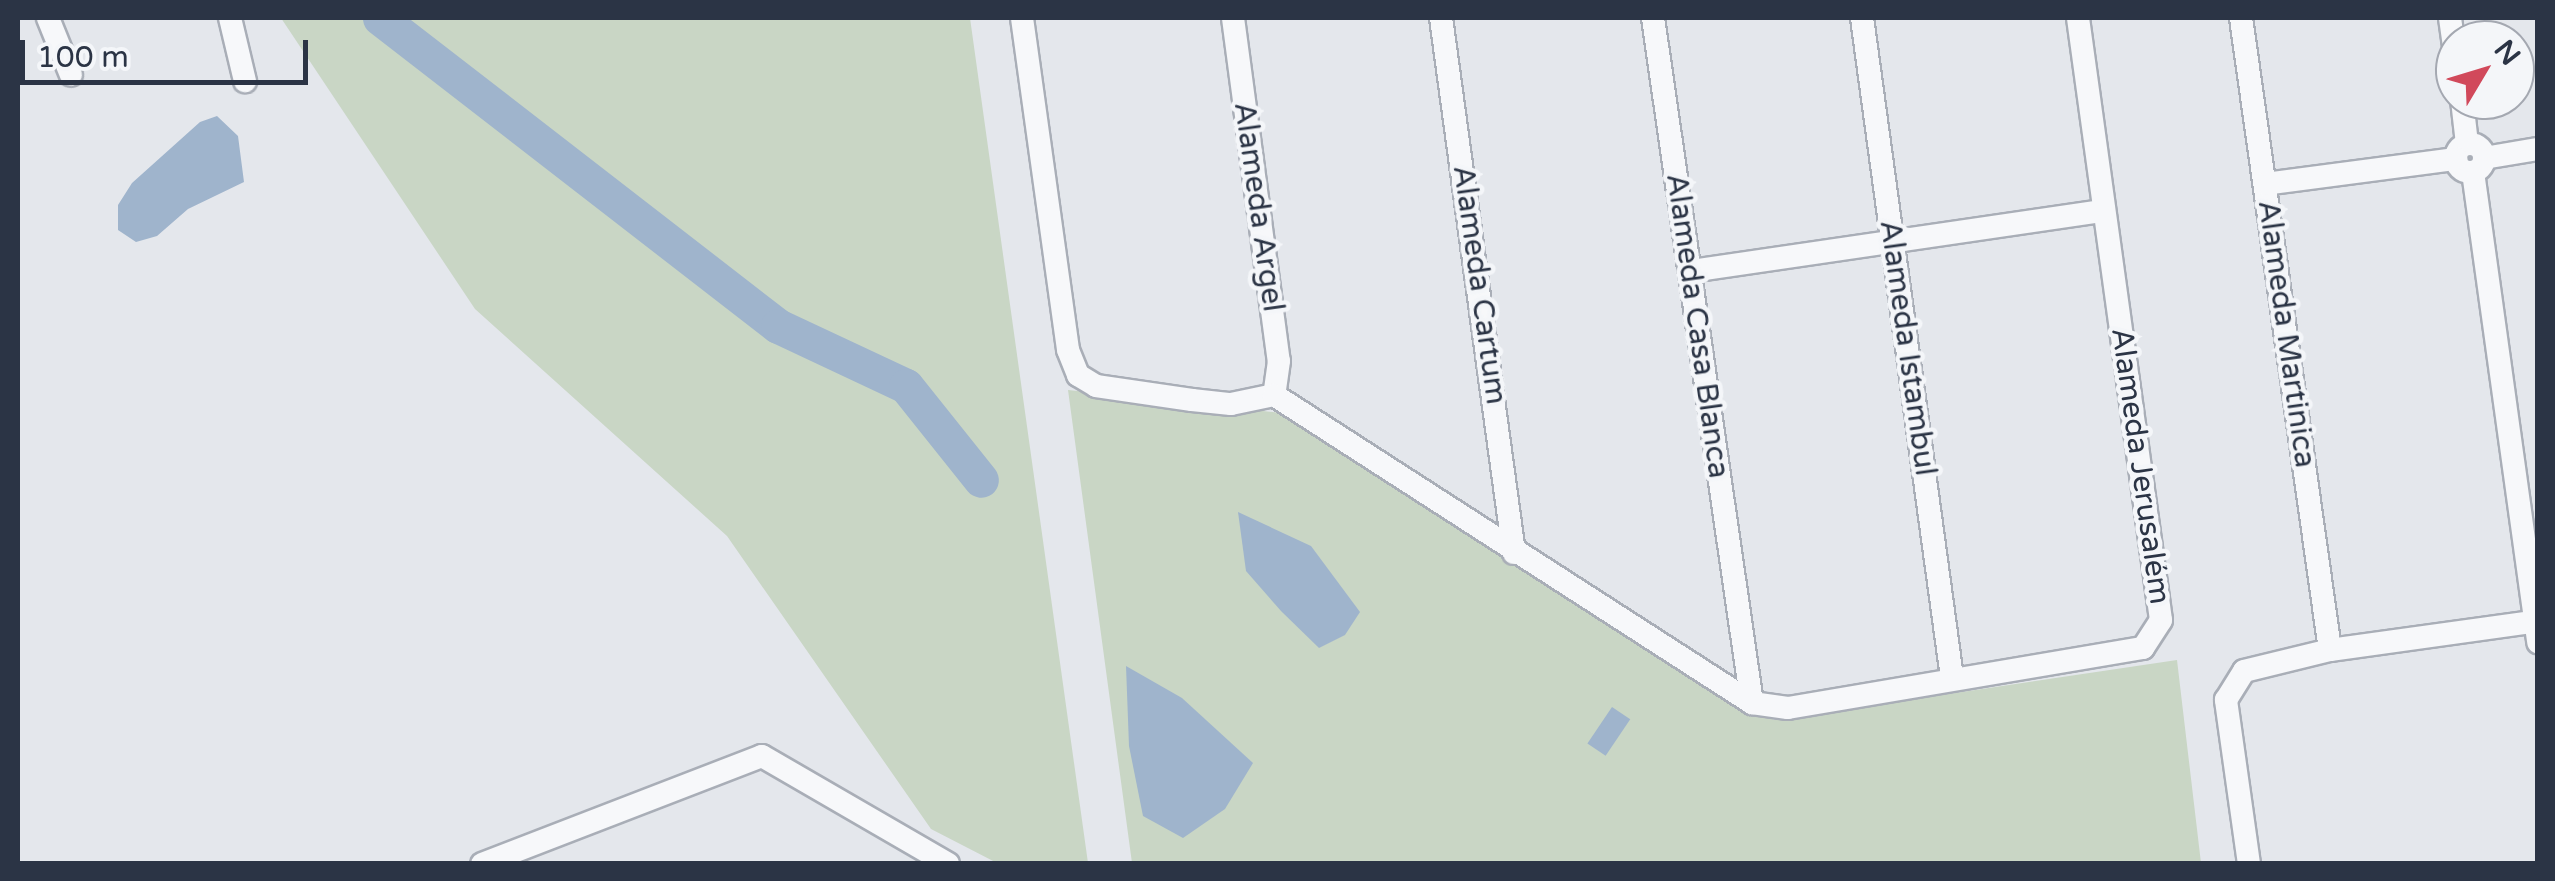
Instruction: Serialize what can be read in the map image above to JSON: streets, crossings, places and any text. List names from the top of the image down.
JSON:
{
  "streets": {
    "street": [
      "Alameda Argel",
      "Alameda Cartum",
      "Alameda Casa Blanca",
      "Alameda Martinica",
      "Alameda Istambul",
      "Alameda Jerusalém"
    ]
  },
  "crossings": [
    ["Alameda Argel", "Alameda Jerusalém"],
    ["Alameda Cartum", "Alameda Jerusalém"],
    ["Alameda Casa Blanca", "Alameda Jerusalém"],
    ["Alameda Istambul", "Alameda Jerusalém"]
  ],
  "scale_bar": "100 m",
  "north": "top right"
}
